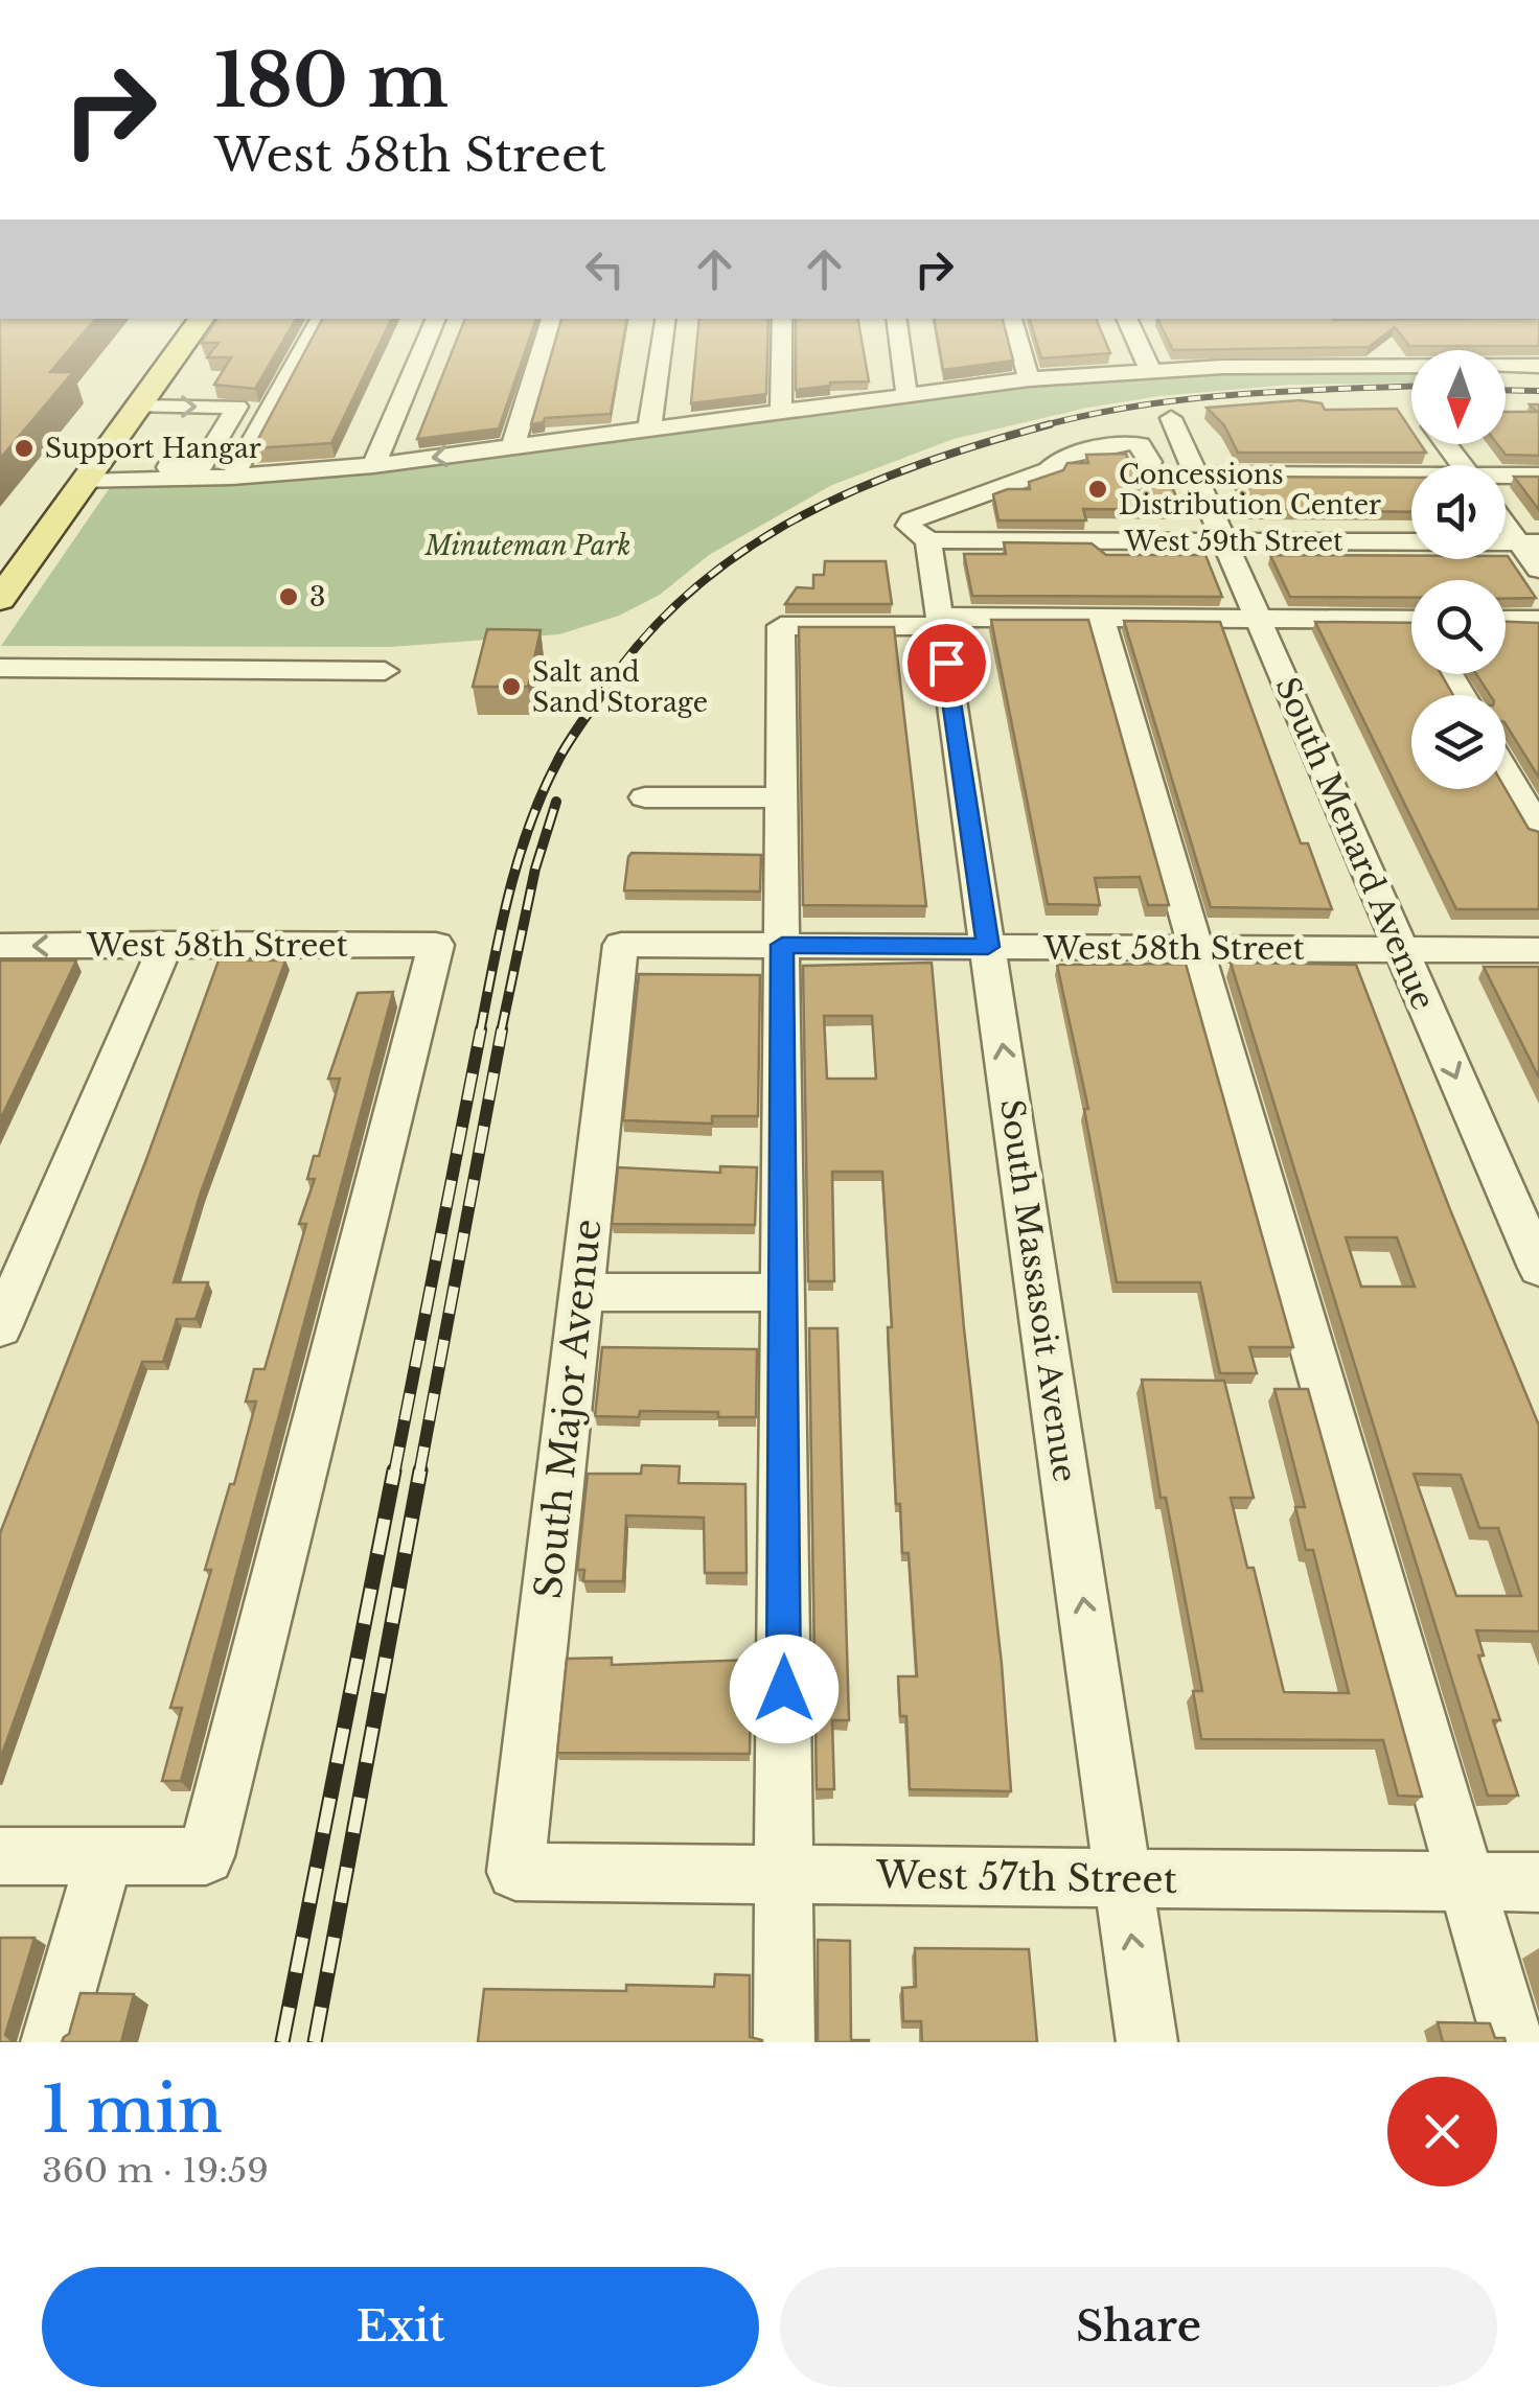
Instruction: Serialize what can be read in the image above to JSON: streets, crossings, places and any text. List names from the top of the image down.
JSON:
{
  "streets": {
    "street": [
      "West 59th Street",
      "South Menard Avenue",
      "West 58th Street",
      "South Massasoit Avenue",
      "South Major Avenue",
      "West 57th Street"
    ]
  },
  "crossings": [
    ["West 59th Street", "South Menard Avenue"],
    ["West 59th Street", "South Massasoit Avenue"],
    ["South Menard Avenue", "West 58th Street"],
    ["West 58th Street", "South Massasoit Avenue"],
    ["West 58th Street", "South Major Avenue"],
    ["South Massasoit Avenue", "West 57th Street"],
    ["South Major Avenue", "West 57th Street"]
  ],
  "parks": ["Minuteman Park"],
  "places": [
    "Support Hangar",
    "Concessions Distribution Center",
    "3",
    "Salt and Sand Storage"
  ],
  "north": "bottom",
  "page": {
    "turn": ["180 m", "West 58th Street"],
    "heading": ["1 min", "360 m · 19:59"],
    "buttons": ["Exit", "Share"]
  }
}
